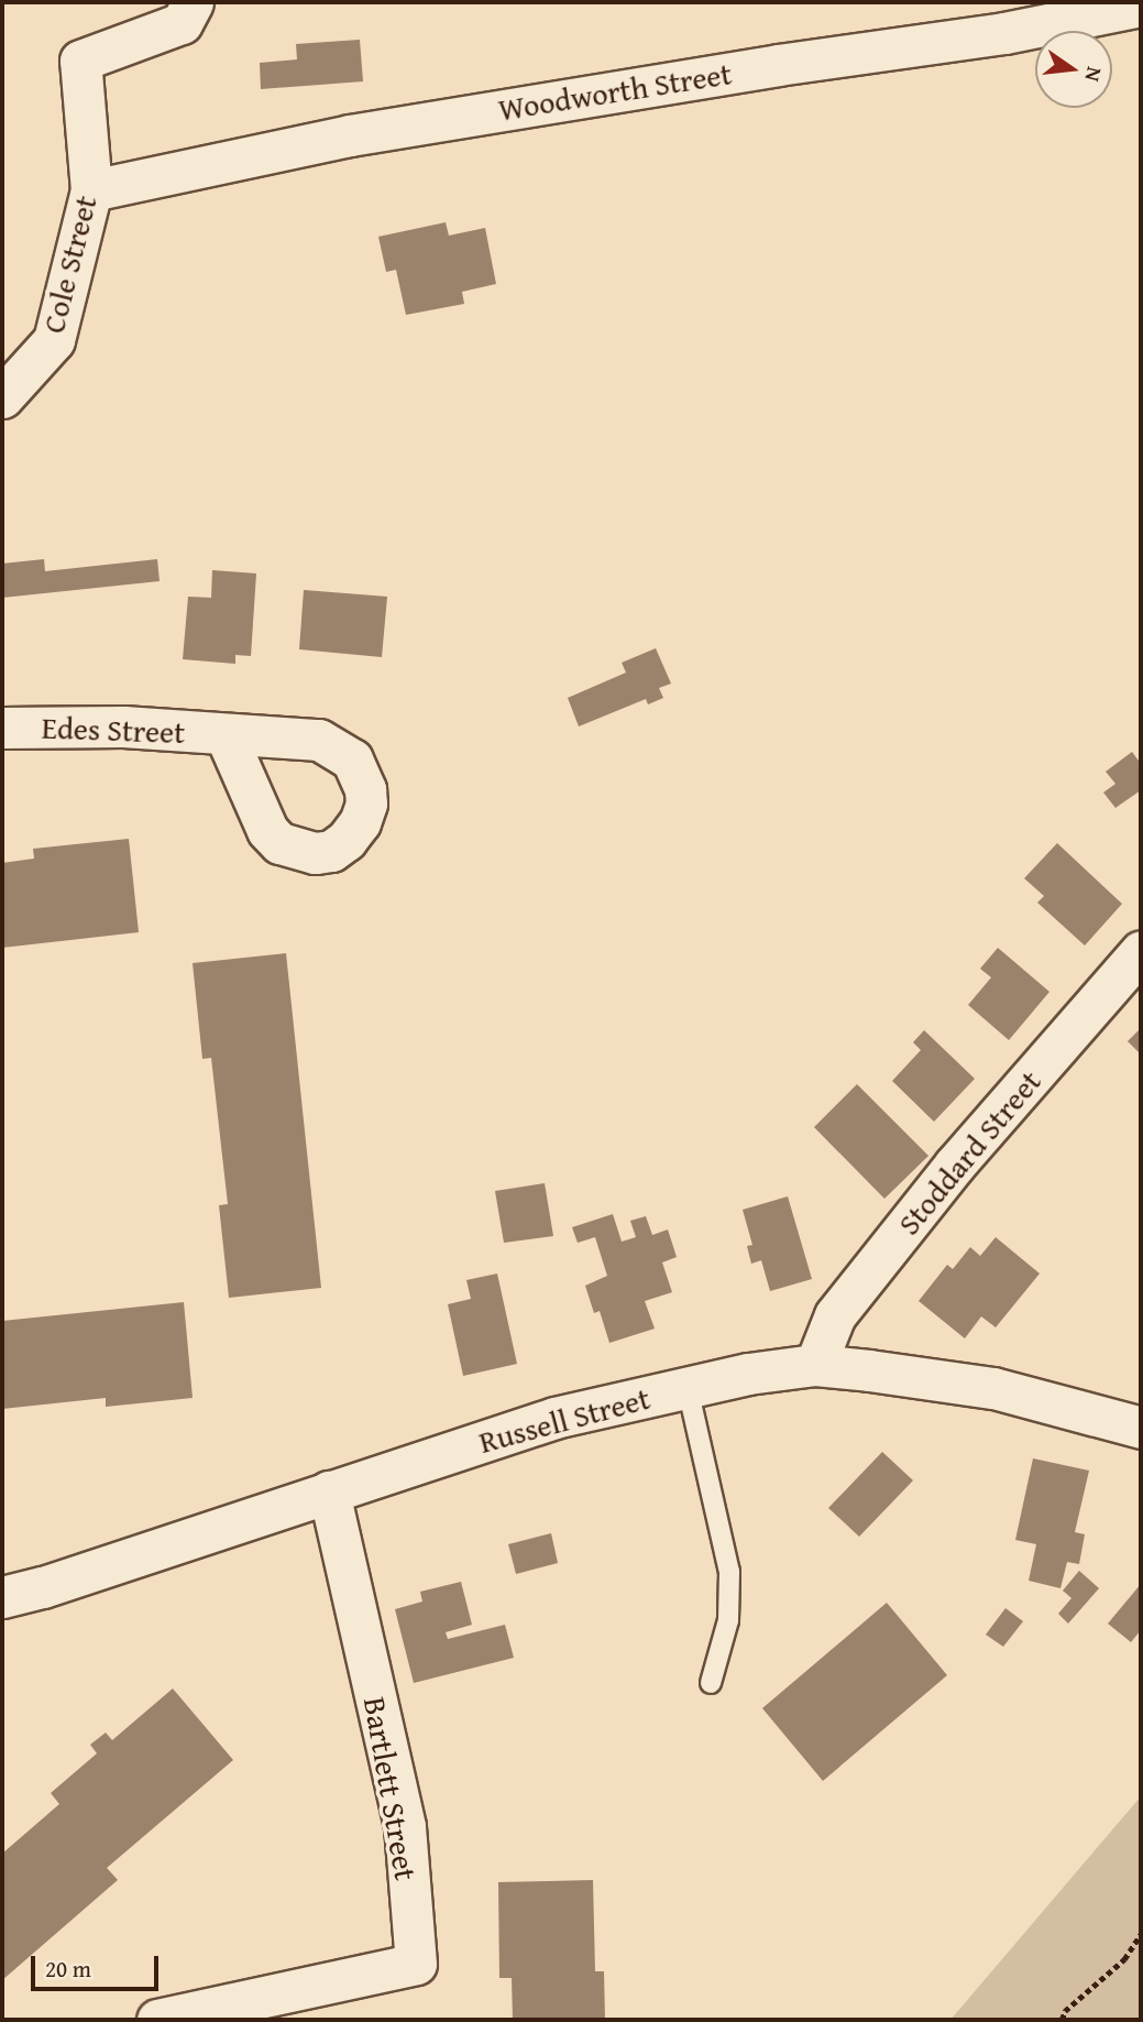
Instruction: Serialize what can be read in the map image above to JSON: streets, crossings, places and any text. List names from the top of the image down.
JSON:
{
  "streets": {
    "street": [
      "Woodworth Street",
      "Cole Street",
      "Edes Street",
      "Stoddard Street",
      "Russell Street",
      "Bartlett Street"
    ]
  },
  "crossings": [
    ["Woodworth Street", "Cole Street"],
    ["Stoddard Street", "Russell Street"],
    ["Russell Street", "Bartlett Street"]
  ],
  "scale_bar": "20 m",
  "north": "right"
}
